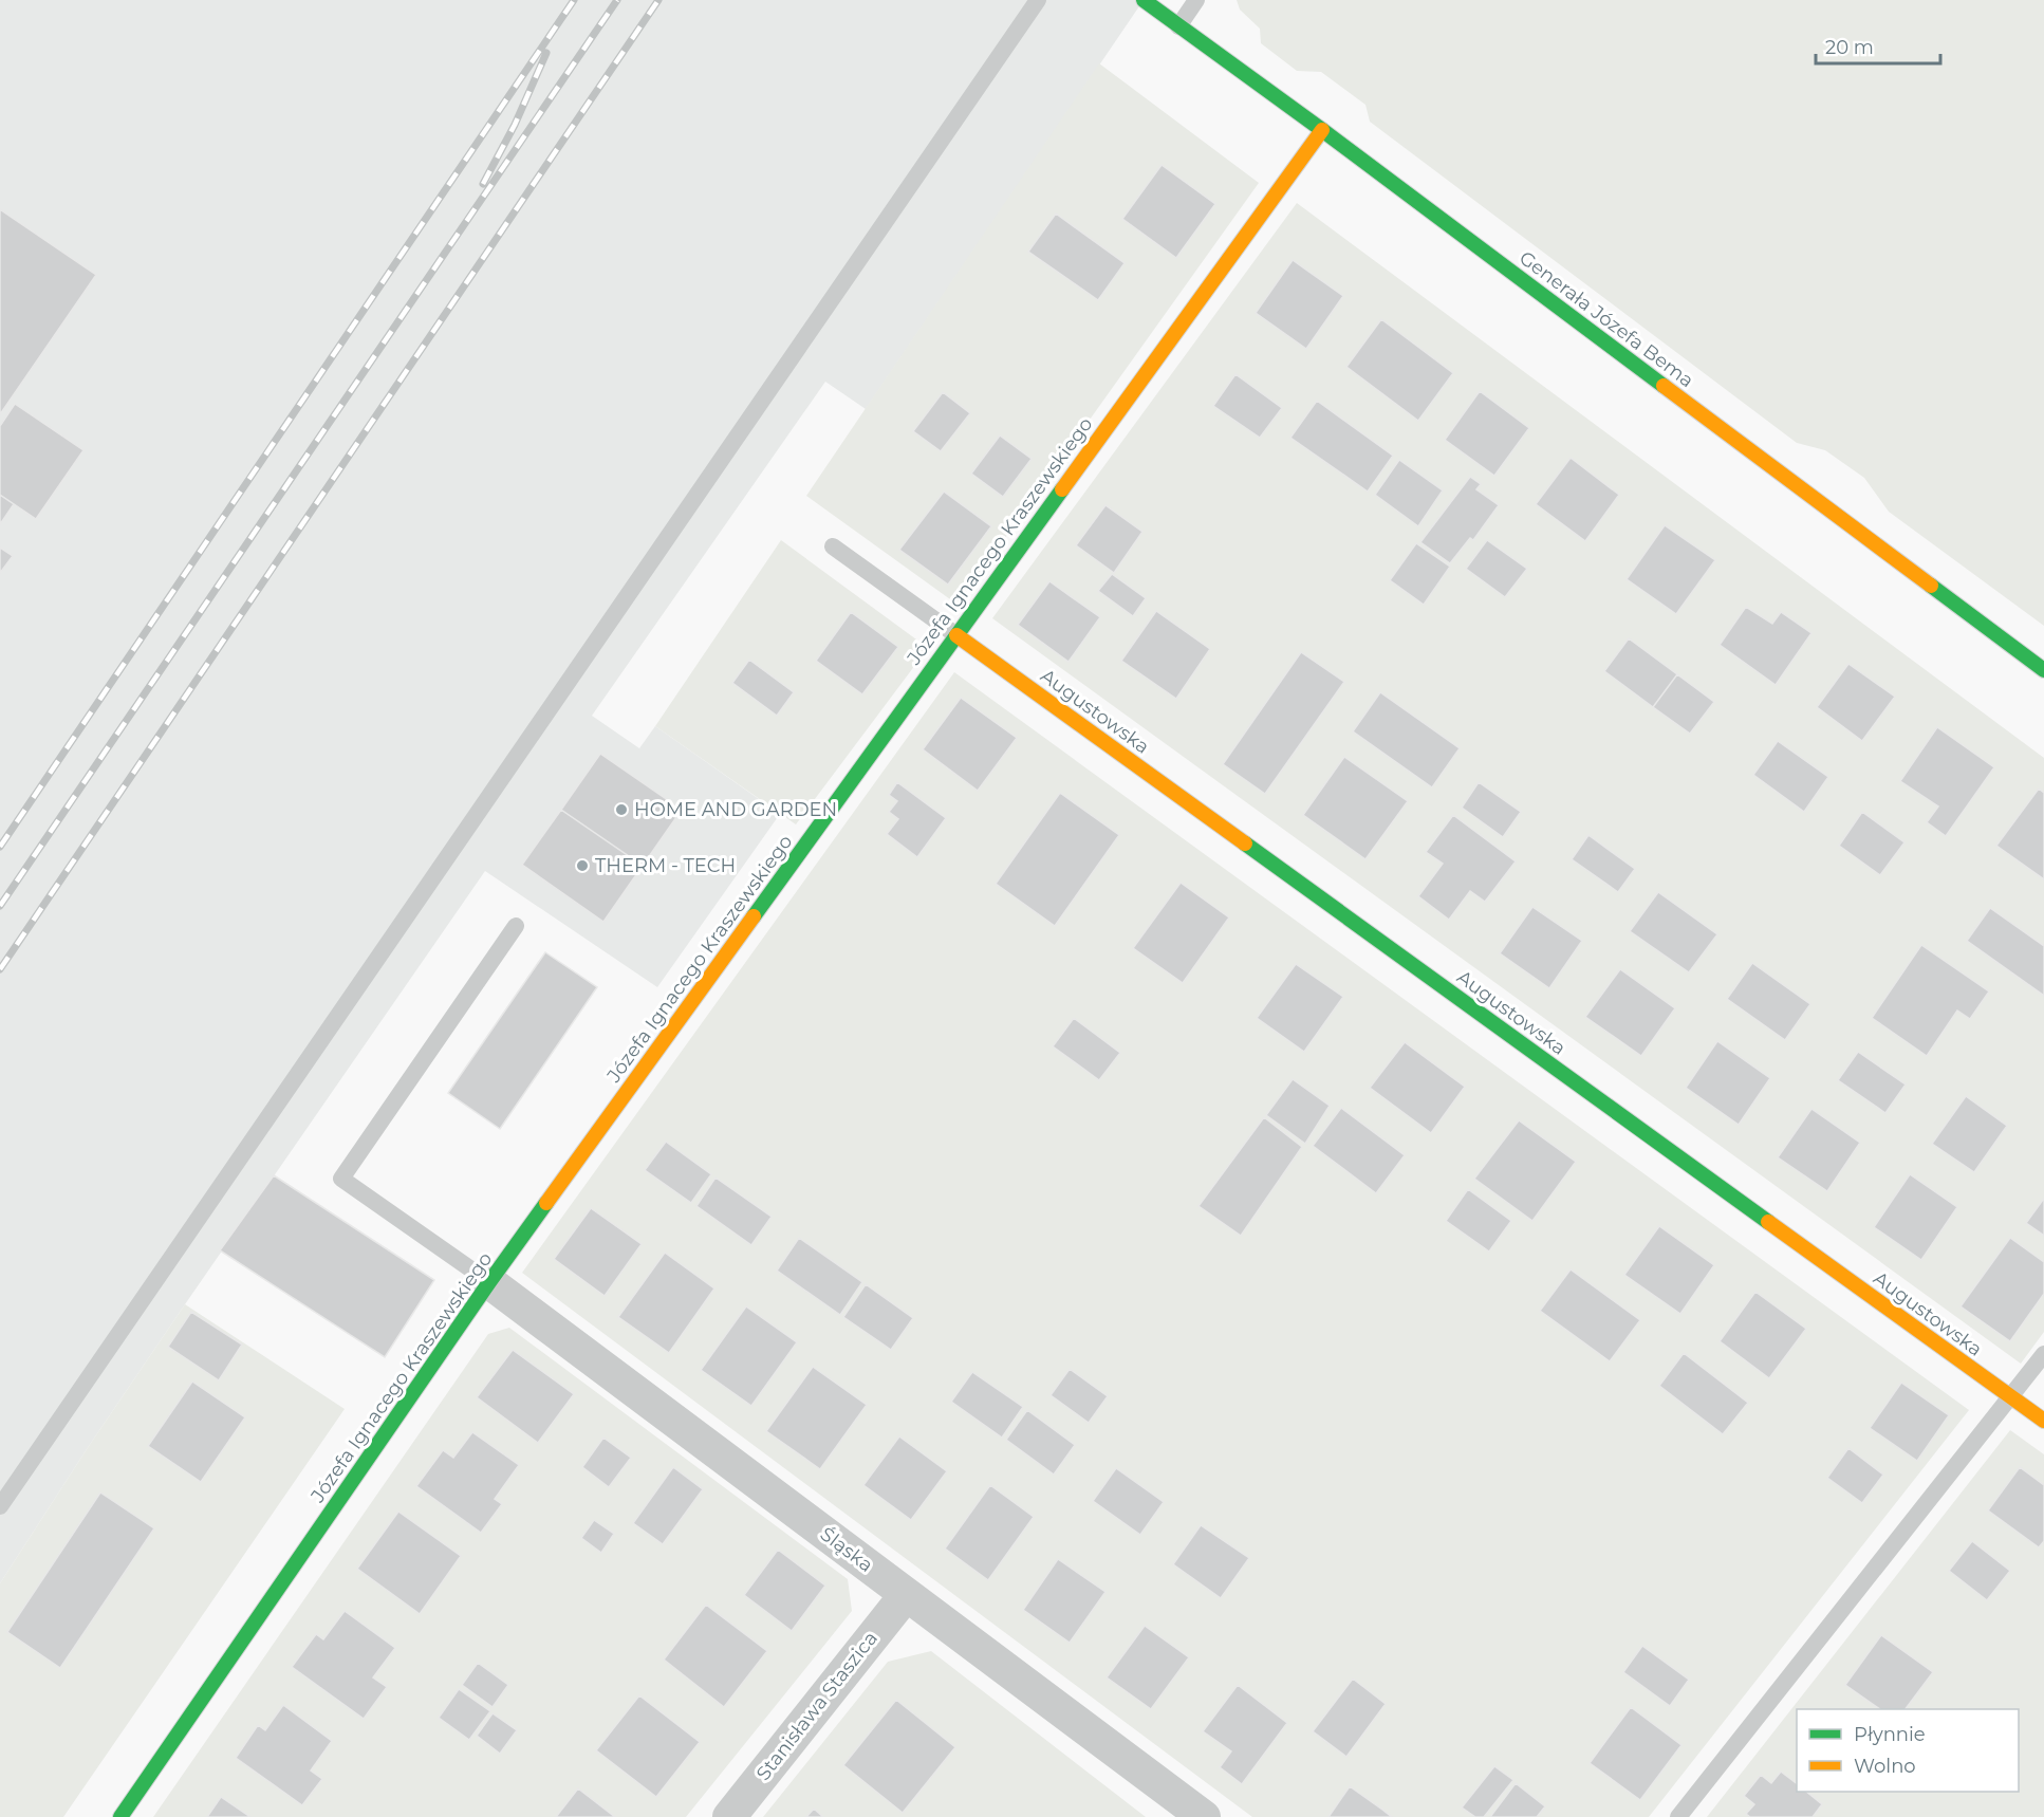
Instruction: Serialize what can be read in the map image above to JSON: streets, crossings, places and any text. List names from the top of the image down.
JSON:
{
  "streets": {
    "street": [
      "Generała Józefa Bema",
      "Józefa Ignacego Kraszewskiego",
      "Augustowska",
      "Śląska",
      "Stanisława Staszica"
    ]
  },
  "crossings": [
    ["Generała Józefa Bema", "Józefa Ignacego Kraszewskiego"],
    ["Józefa Ignacego Kraszewskiego", "Augustowska"],
    ["Józefa Ignacego Kraszewskiego", "Śląska"],
    ["Śląska", "Stanisława Staszica"]
  ],
  "places": ["HOME AND GARDEN", "THERM - TECH"],
  "legend": ["Płynnie", "Wolno"],
  "scale_bar": "20 m"
}
